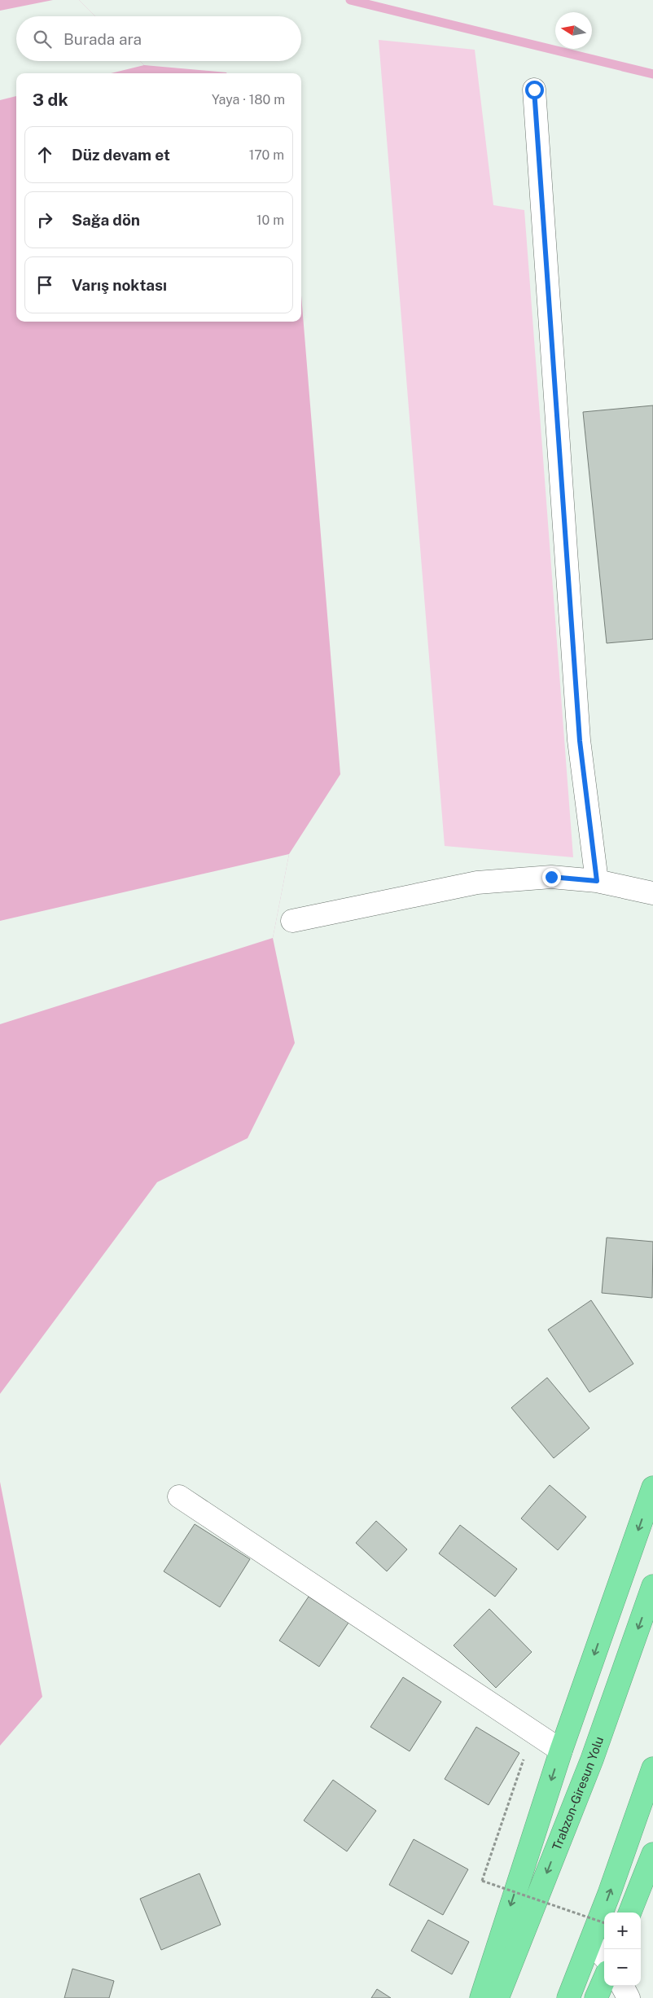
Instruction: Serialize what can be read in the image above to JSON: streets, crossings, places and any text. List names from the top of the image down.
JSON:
{
  "streets": {
    "highway": ["Trabzon-Giresun Yolu"]
  },
  "north": "left",
  "page": {
    "search": "Burada ara",
    "heading": ["3 dk", "Yaya · 180 m"],
    "list": [
      ["Düz devam et", "170 m"],
      ["Sağa dön", "10 m"],
      "Varış noktası"
    ],
    "map_buttons": ["+", "−"]
  }
}
